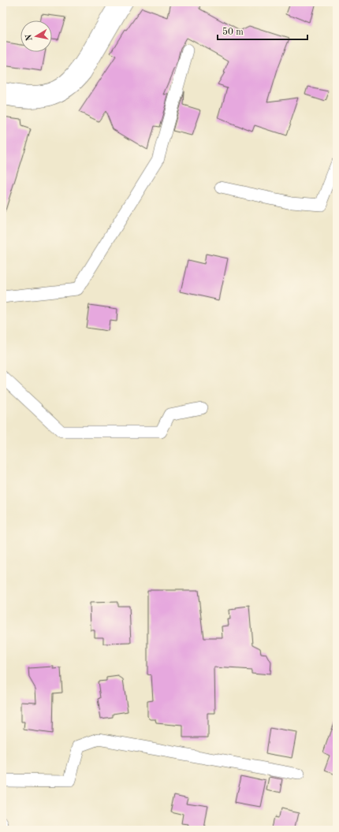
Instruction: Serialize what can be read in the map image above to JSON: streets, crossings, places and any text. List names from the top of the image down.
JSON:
{
  "scale_bar": "50 m",
  "north": "left"
}
